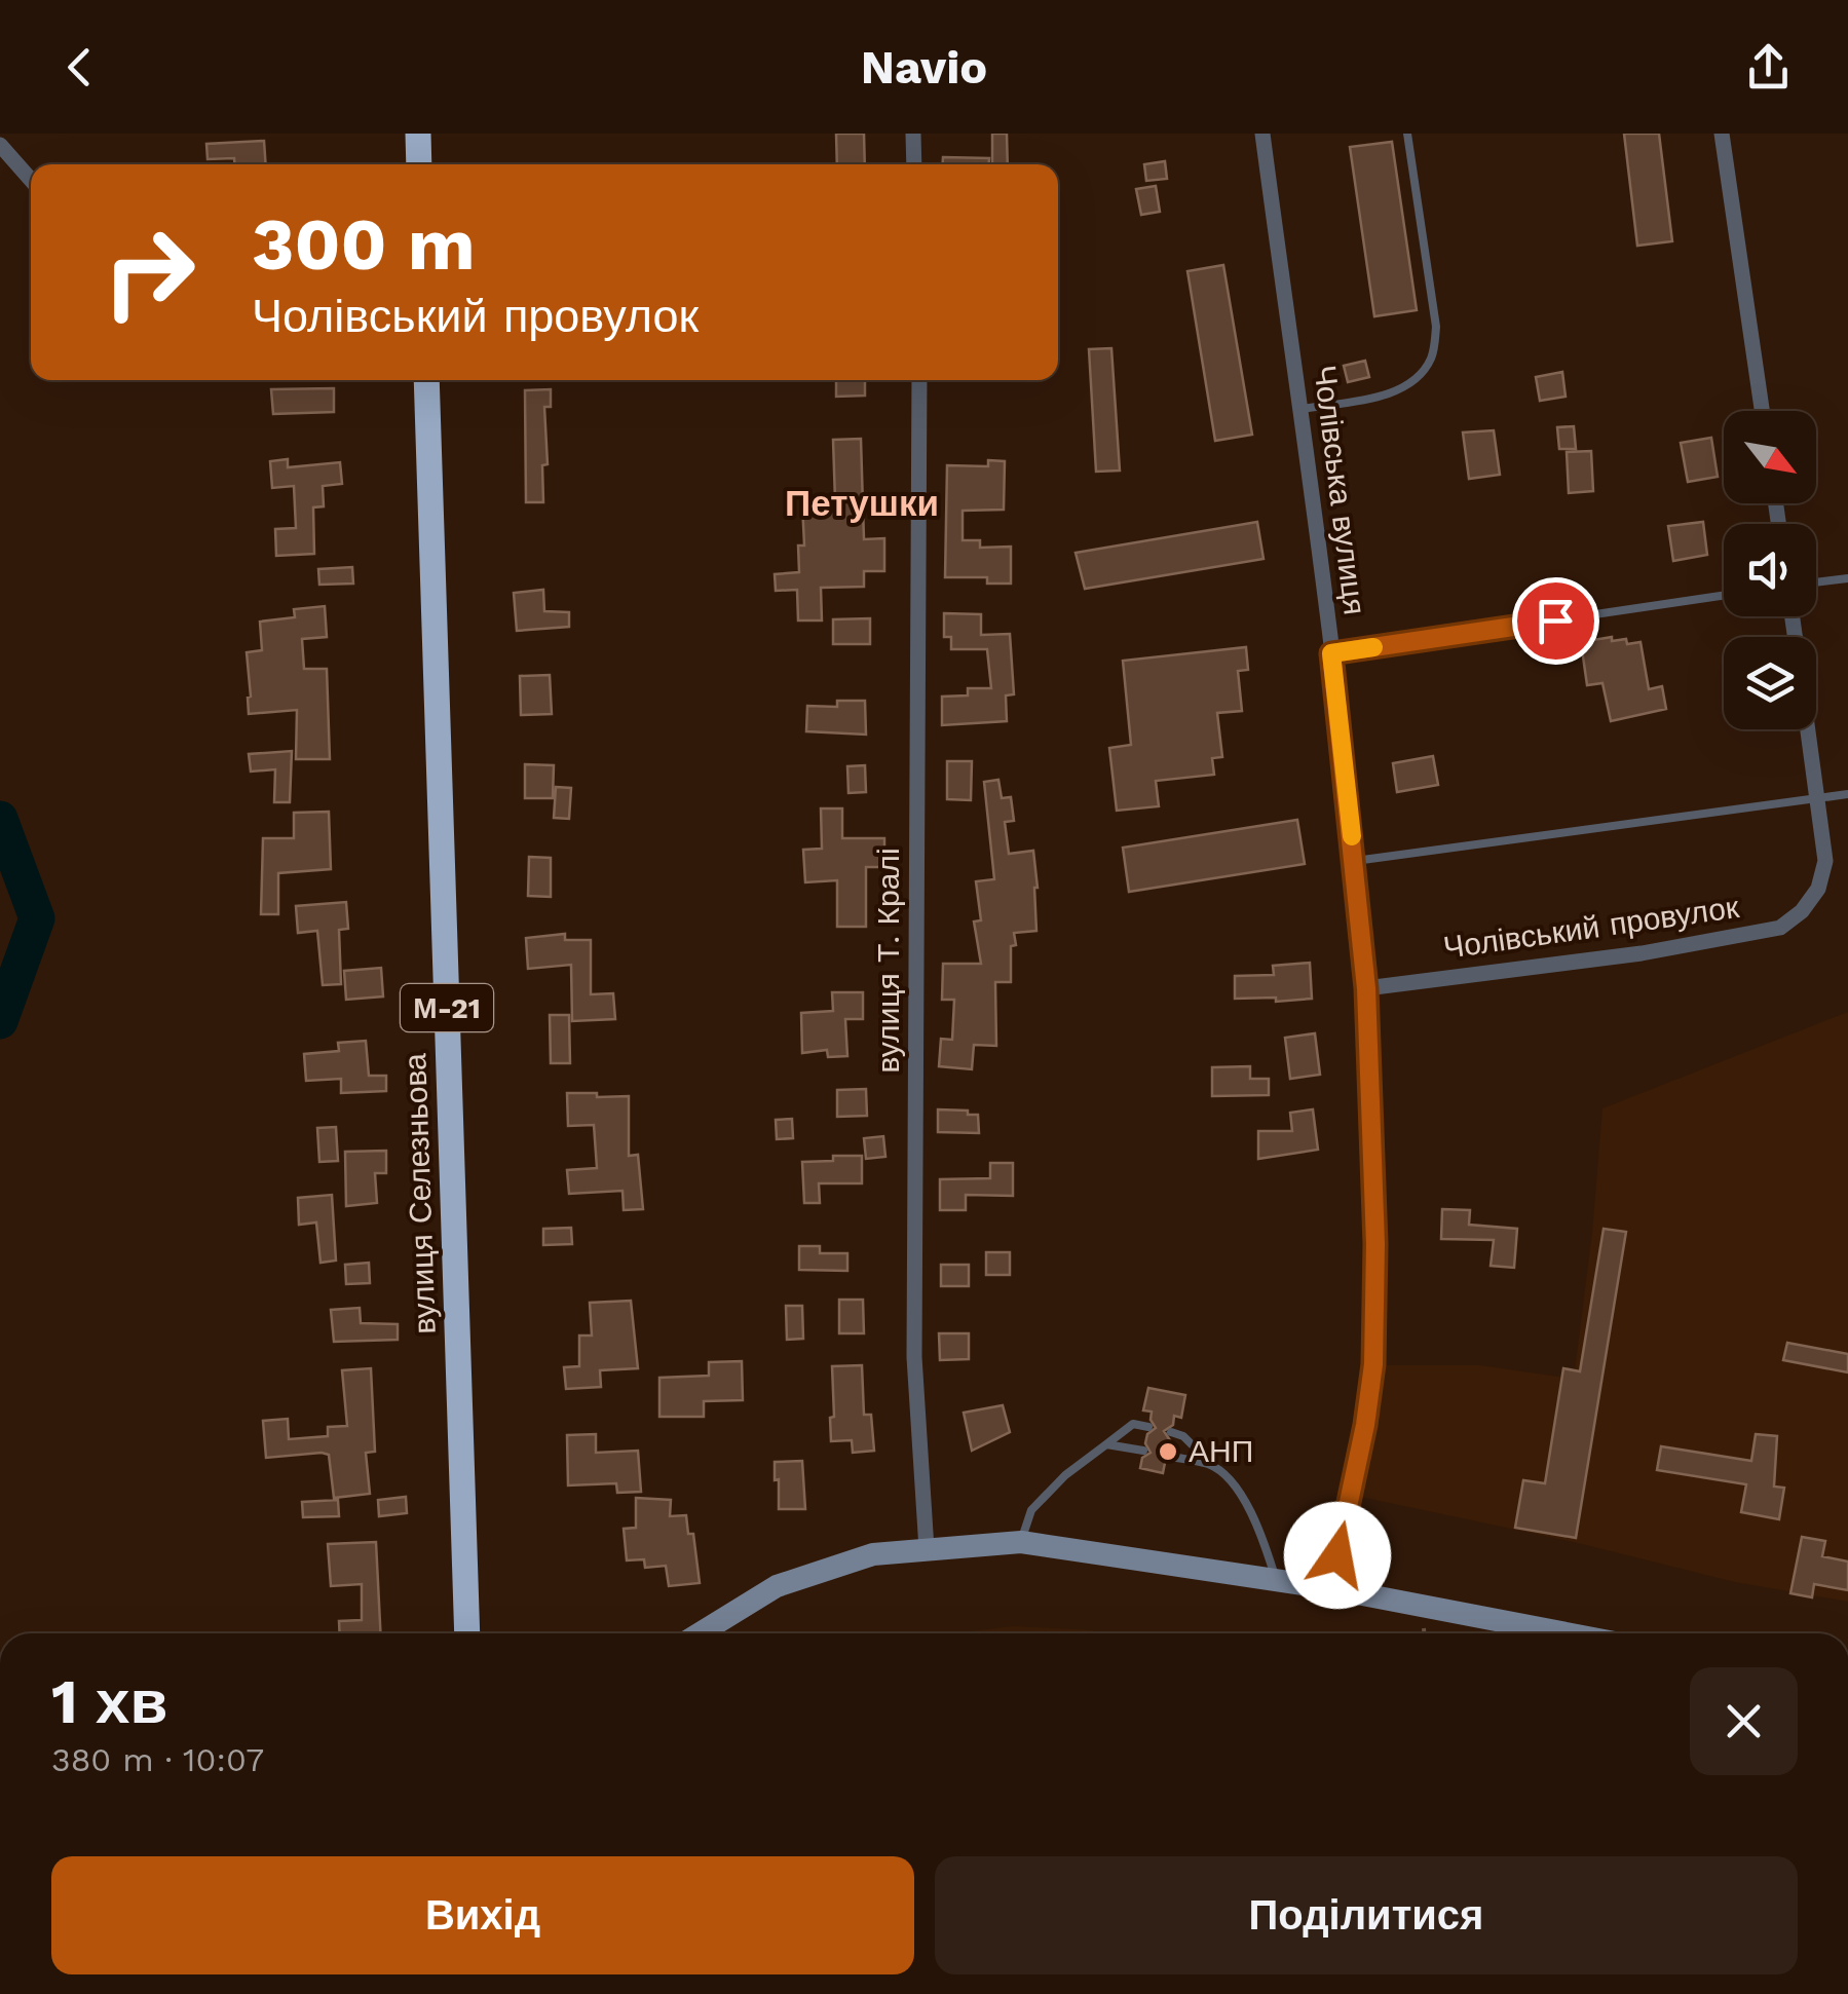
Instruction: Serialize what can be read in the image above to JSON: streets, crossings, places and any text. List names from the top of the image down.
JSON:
{
  "streets": {
    "highway": ["М-21", "вулиця Селезньова"],
    "street": ["Чолівська вулиця", "Чолівський провулок", "вулиця Т. Кралі"]
  },
  "crossings": [
    ["Чолівська вулиця", "Чолівський провулок"]
  ],
  "districts": ["Петушки"],
  "places": ["АНП"],
  "north": "bottom right",
  "page": {
    "header": "Navio",
    "turn": ["300 m", "Чолівський провулок"],
    "heading": ["1 хв", "380 m · 10:07"],
    "buttons": ["Вихід", "Поділитися"]
  }
}
